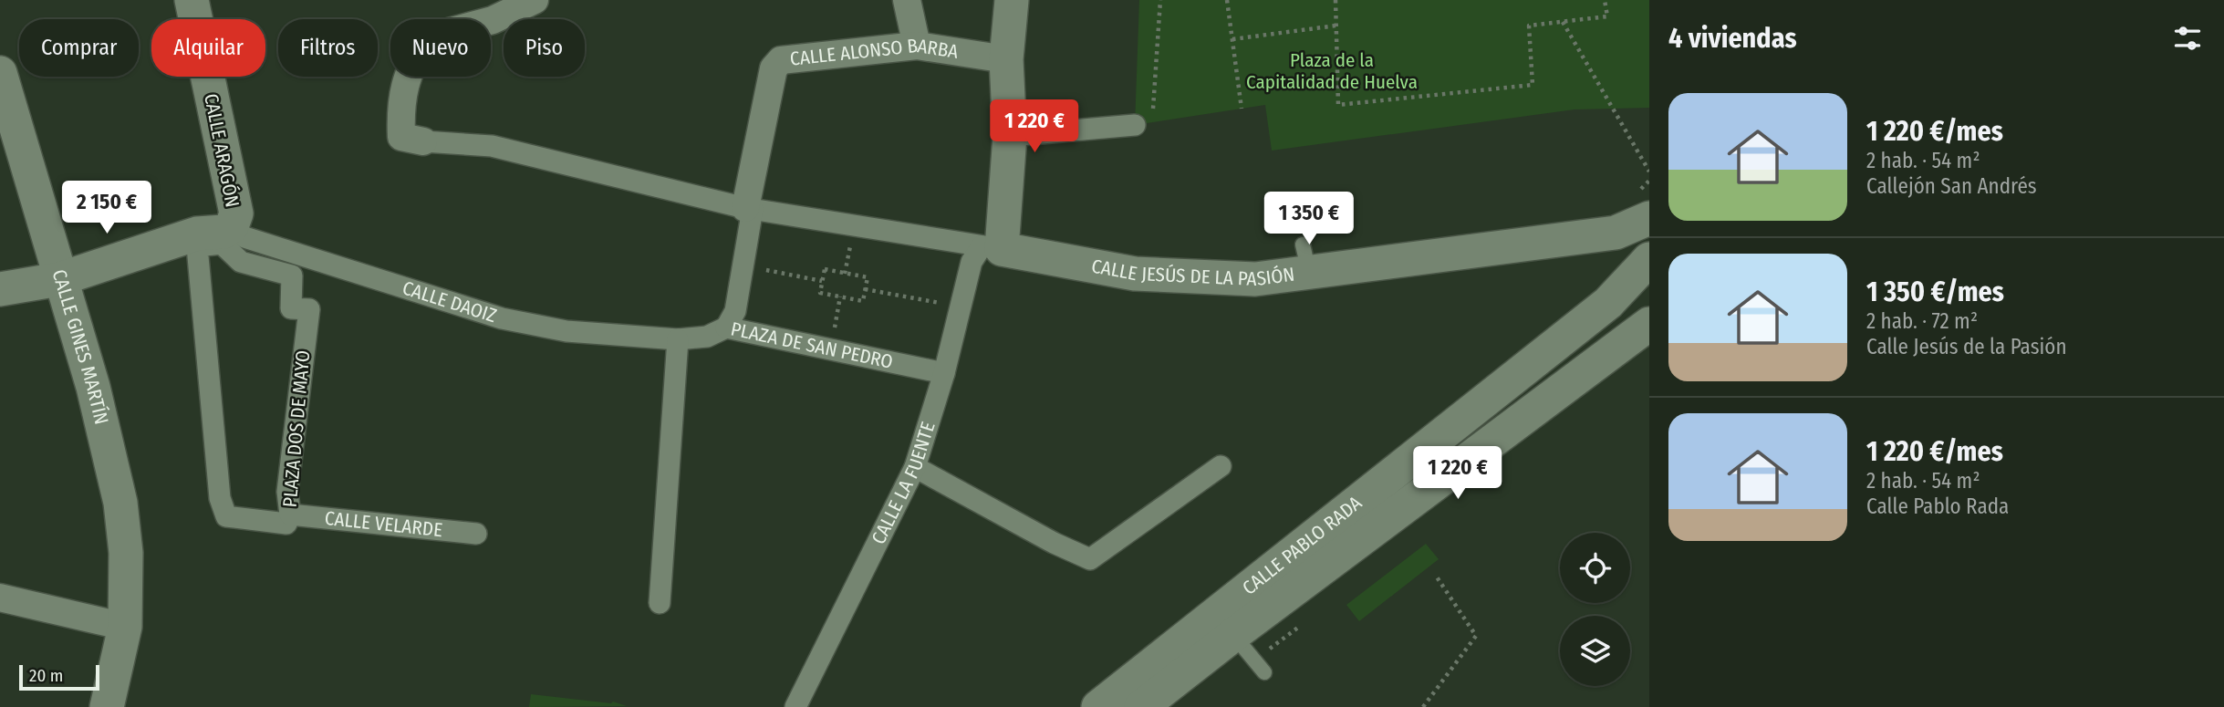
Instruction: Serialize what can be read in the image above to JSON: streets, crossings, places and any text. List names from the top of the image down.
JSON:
{
  "streets": {
    "street": [
      "CALLE ALONSO BARBA",
      "CALLE ARAGÓN",
      "CALLE JESÚS DE LA PASIÓN",
      "CALLE DAOIZ",
      "PLAZA DE SAN PEDRO",
      "CALLE GINES MARTÍN",
      "PLAZA DOS DE MAYO",
      "CALLE LA FUENTE",
      "CALLE VELARDE",
      "CALLE PABLO RADA"
    ]
  },
  "crossings": [
    ["CALLE ALONSO BARBA", "PLAZA DE SAN PEDRO"],
    ["CALLE ARAGÓN", "CALLE DAOIZ"],
    ["CALLE JESÚS DE LA PASIÓN", "CALLE LA FUENTE"],
    ["CALLE DAOIZ", "PLAZA DE SAN PEDRO"],
    ["PLAZA DE SAN PEDRO", "CALLE LA FUENTE"],
    ["PLAZA DOS DE MAYO", "CALLE VELARDE"]
  ],
  "parks": ["Plaza de la Capitalidad de Huelva"],
  "scale_bar": "20 m",
  "page": {
    "heading": "4 viviendas",
    "chip": [
      "Comprar",
      "Alquilar",
      "Filtros",
      "Nuevo",
      "Piso"
    ],
    "list": [
      {
        "name": "1 220 €/mes",
        "note": "2 hab. · 54 m² · Callejón San Andrés"
      },
      {
        "name": "1 350 €/mes",
        "note": "2 hab. · 72 m² · Calle Jesús de la Pasión"
      },
      {
        "name": "1 220 €/mes",
        "note": "2 hab. · 54 m² · Calle Pablo Rada"
      }
    ],
    "price": [
      "1 220 €",
      "2 150 €",
      "1 350 €",
      "1 220 €"
    ],
    "scale": "20 m"
  }
}
